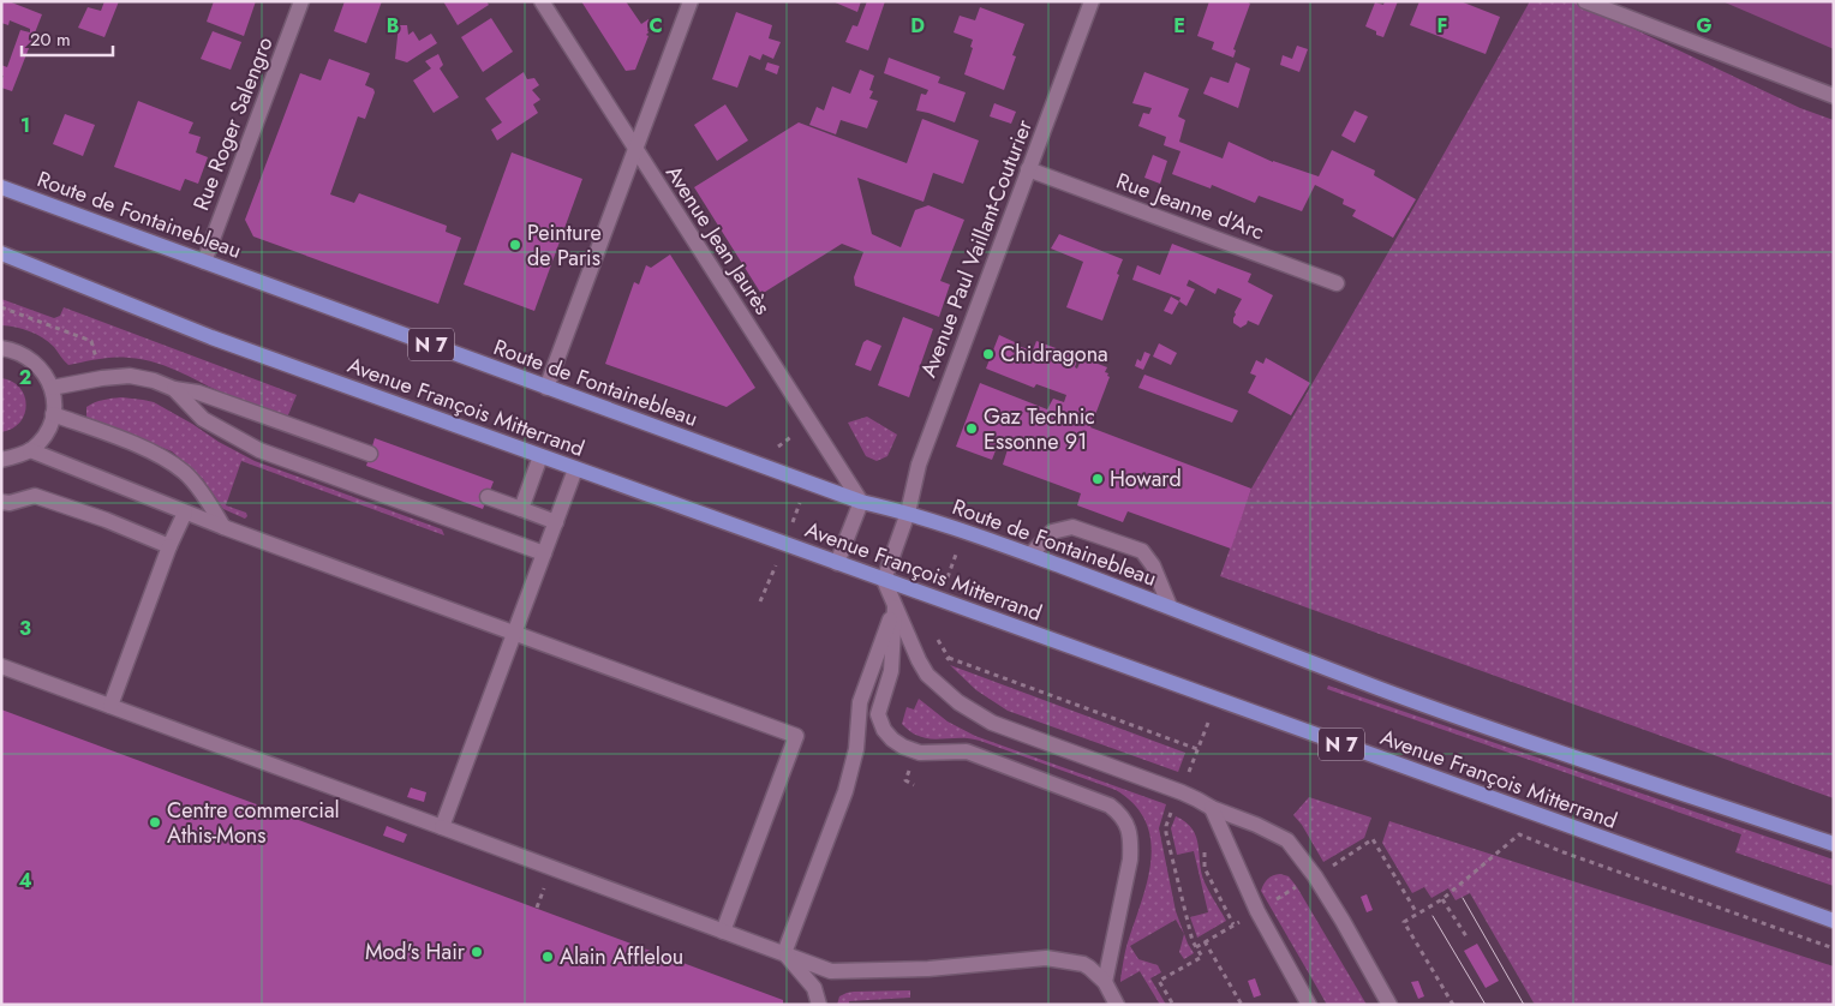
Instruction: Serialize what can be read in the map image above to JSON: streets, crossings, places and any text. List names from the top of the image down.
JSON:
{
  "streets": {
    "main road": ["Route de Fontainebleau", "N 7", "Avenue François Mitterrand"],
    "street": [
      "Rue Roger Salengro",
      "Rue Jeanne d'Arc",
      "Avenue Jean Jaurès",
      "Avenue Paul Vaillant-Couturier"
    ]
  },
  "crossings": [
    ["Rue Roger Salengro", "Route de Fontainebleau"],
    ["Rue Jeanne d'Arc", "Avenue Paul Vaillant-Couturier"],
    ["Route de Fontainebleau", "Avenue Jean Jaurès"],
    ["Route de Fontainebleau", "Avenue Paul Vaillant-Couturier"],
    ["Route de Fontainebleau", "N 7"],
    ["Avenue Paul Vaillant-Couturier", "Avenue François Mitterrand"]
  ],
  "places": [
    "Peinture de Paris",
    "Chidragona",
    "Gaz Technic Essonne 91",
    "Howard",
    "Centre commercial Athis-Mons",
    "Mod's Hair",
    "Alain Afflelou"
  ],
  "scale_bar": "20 m",
  "grid": {
    "columns": [
      "B",
      "C",
      "D",
      "E",
      "F",
      "G"
    ],
    "rows": [
      "1",
      "2",
      "3",
      "4"
    ]
  }
}
